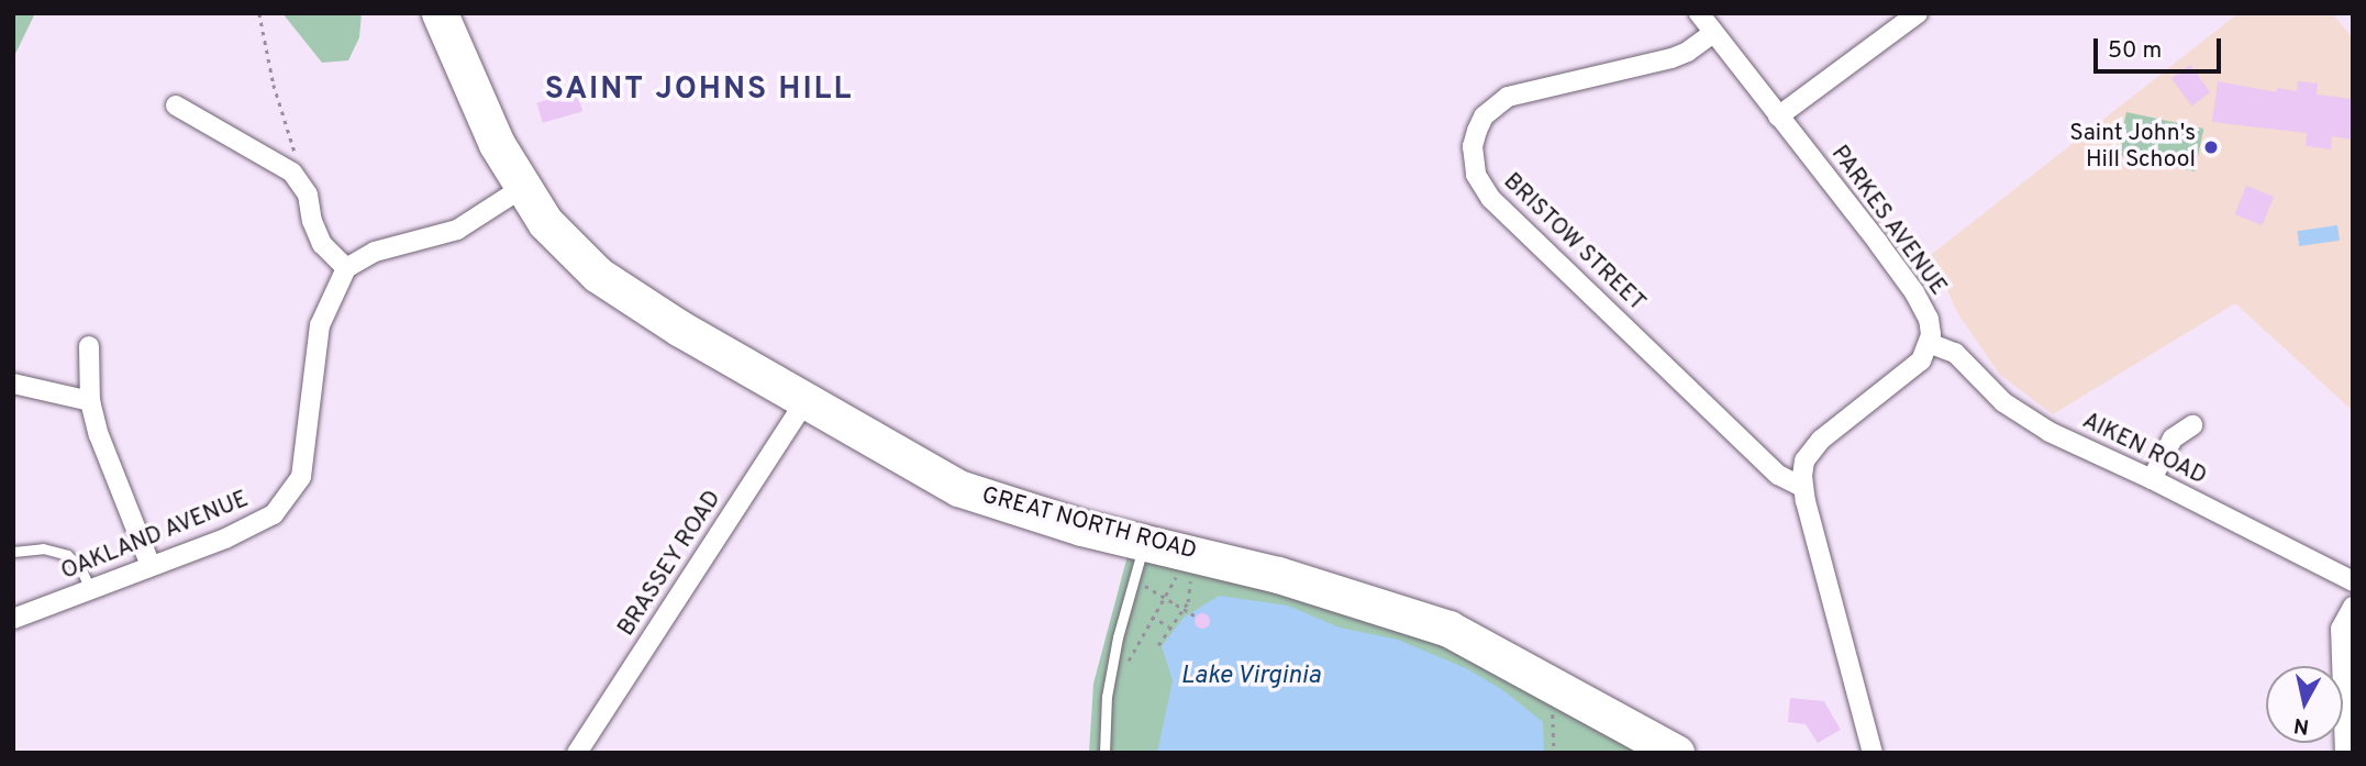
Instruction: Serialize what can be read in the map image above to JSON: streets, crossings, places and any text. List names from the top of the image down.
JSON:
{
  "streets": {
    "highway": ["GREAT NORTH ROAD"],
    "street": [
      "PARKES AVENUE",
      "BRISTOW STREET",
      "AIKEN ROAD",
      "OAKLAND AVENUE",
      "BRASSEY ROAD"
    ]
  },
  "crossings": [
    ["PARKES AVENUE", "BRISTOW STREET"],
    ["PARKES AVENUE", "AIKEN ROAD"],
    ["GREAT NORTH ROAD", "BRASSEY ROAD"]
  ],
  "districts": ["SAINT JOHNS HILL"],
  "water": ["Lake Virginia"],
  "places": ["Saint John's Hill School"],
  "scale_bar": "50 m",
  "north": "bottom"
}
